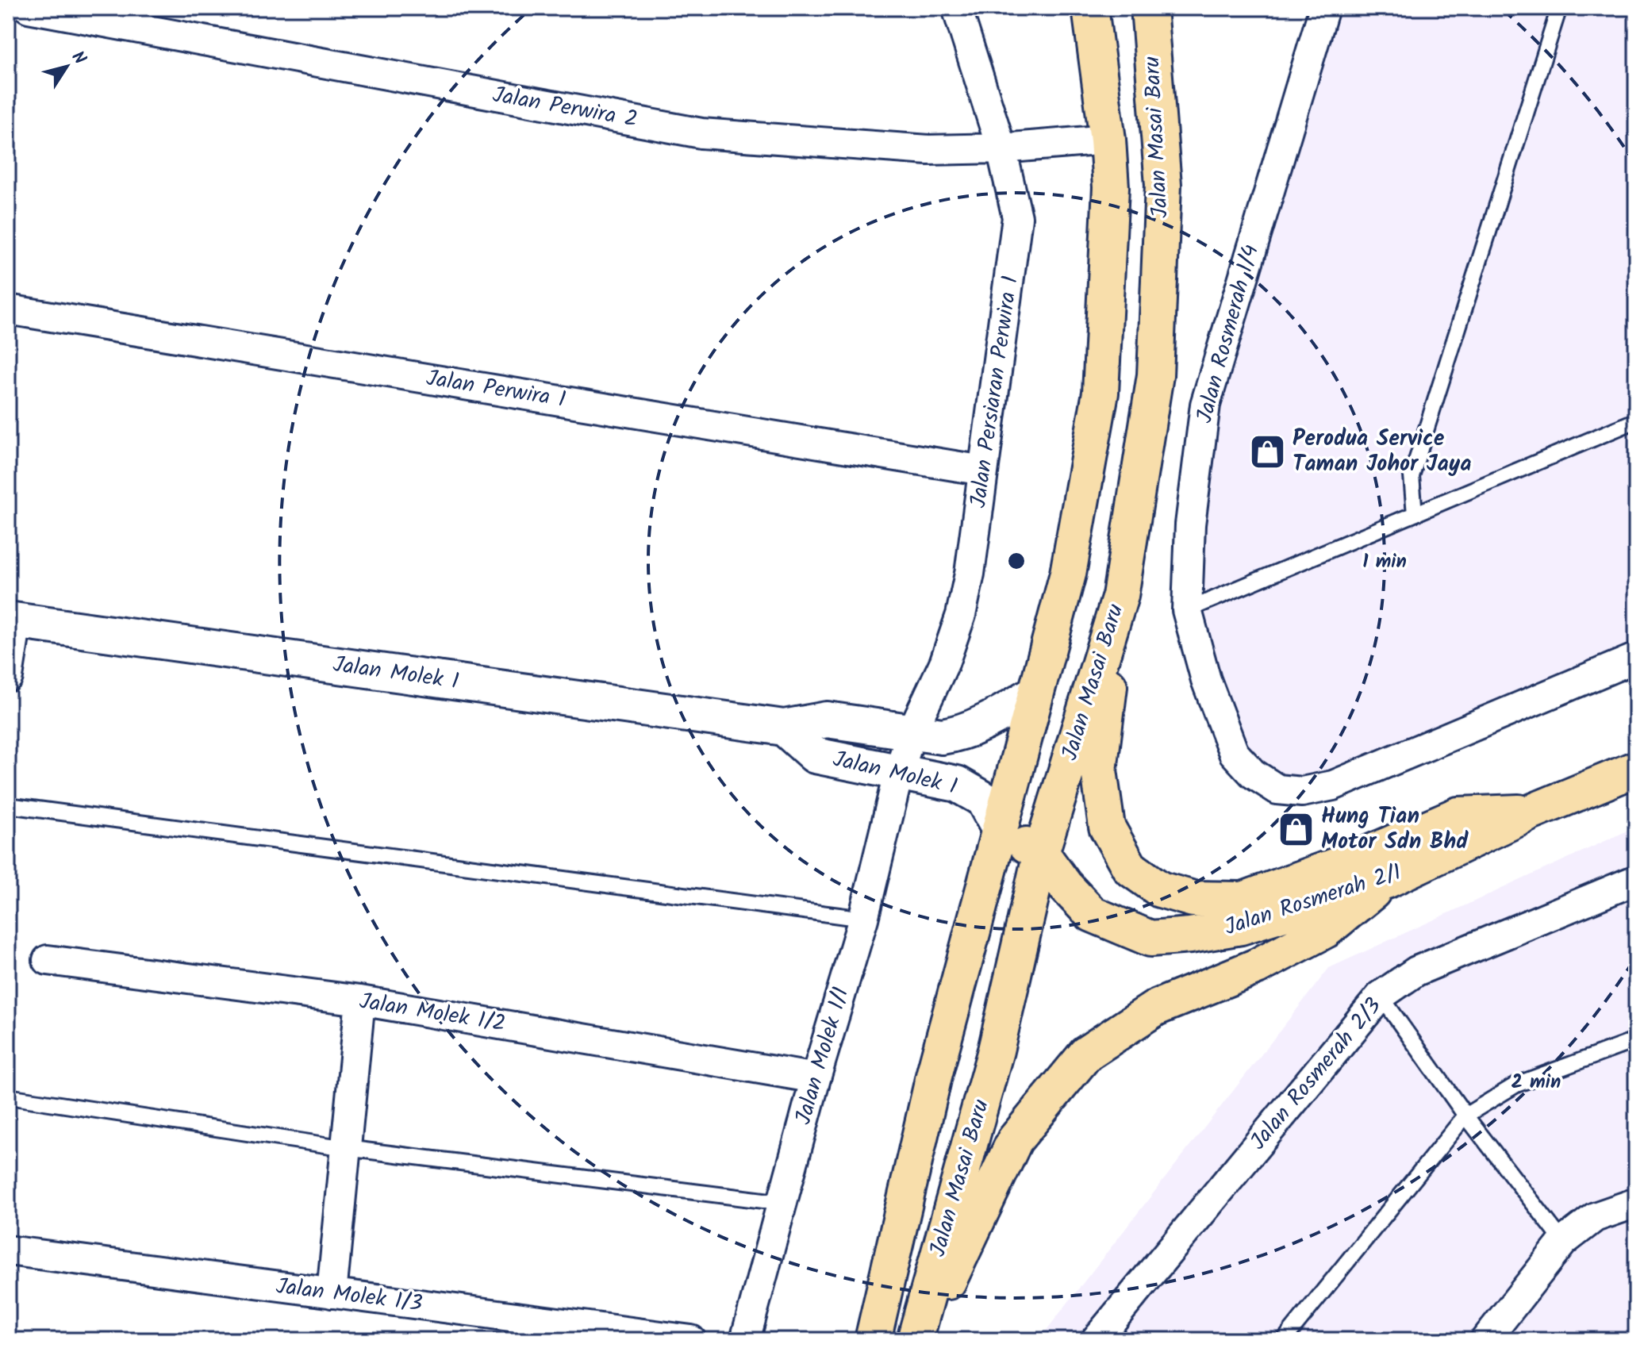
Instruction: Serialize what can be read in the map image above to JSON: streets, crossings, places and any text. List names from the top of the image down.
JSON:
{
  "streets": {
    "main road": ["Jalan Masai Baru", "Jalan Rosmerah 2/1"],
    "street": [
      "Jalan Perwira 2",
      "Jalan Rosmerah 1/4",
      "Jalan Perwira 1",
      "Jalan Persiaran Perwira 1",
      "Jalan Molek 1",
      "Jalan Molek 1/2",
      "Jalan Molek 1/1",
      "Jalan Rosmerah 2/3",
      "Jalan Molek 1/3"
    ]
  },
  "crossings": [
    ["Jalan Perwira 2", "Jalan Masai Baru"],
    ["Jalan Perwira 2", "Jalan Persiaran Perwira 1"],
    ["Jalan Masai Baru", "Jalan Molek 1"],
    ["Jalan Masai Baru", "Jalan Rosmerah 2/1"],
    ["Jalan Perwira 1", "Jalan Persiaran Perwira 1"],
    ["Jalan Persiaran Perwira 1", "Jalan Molek 1"],
    ["Jalan Persiaran Perwira 1", "Jalan Molek 1/1"],
    ["Jalan Molek 1", "Jalan Molek 1/1"],
    ["Jalan Molek 1/2", "Jalan Molek 1/1"]
  ],
  "places": {
    "shop": ["Perodua Service Taman Johor Jaya", "Hung Tian Motor Sdn Bhd"]
  },
  "north": "top right",
  "rings": ["1 min", "2 min"]
}
